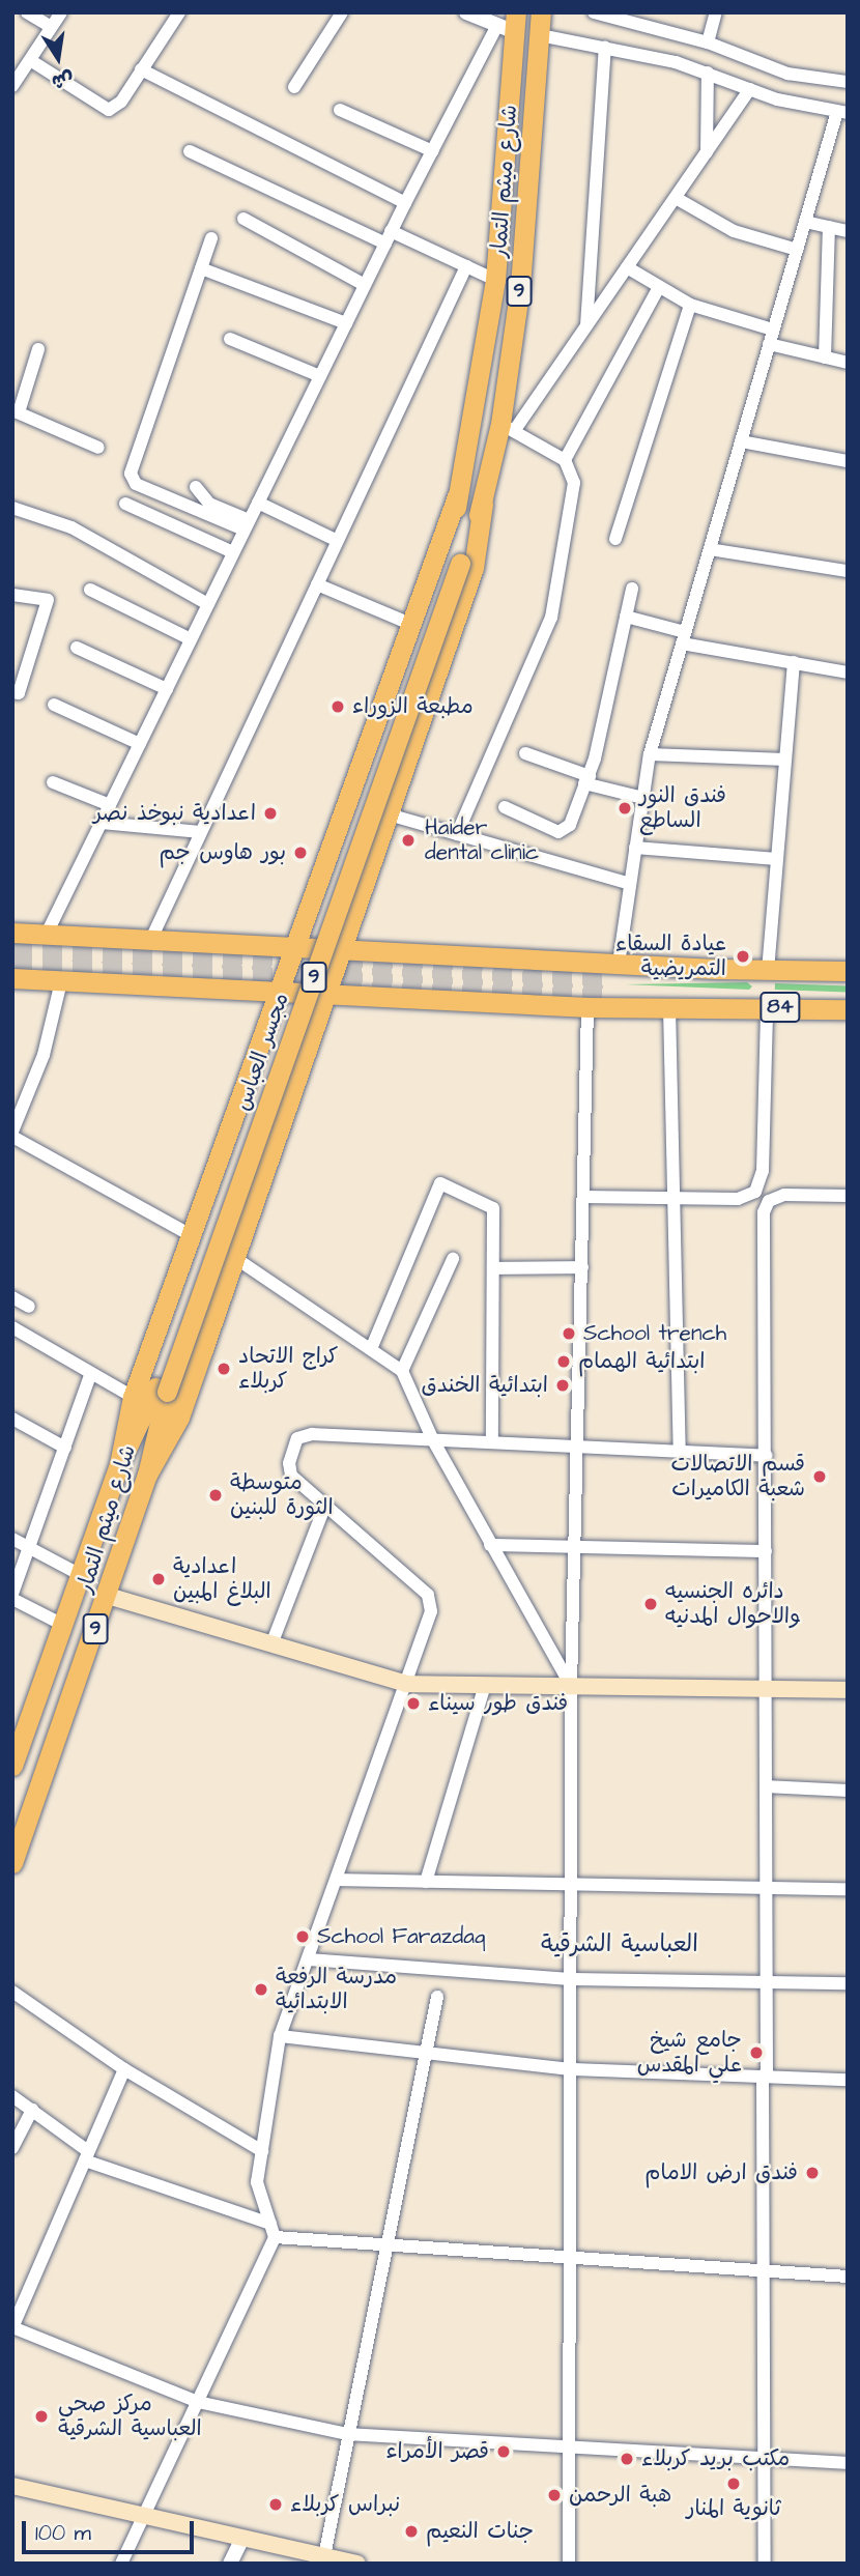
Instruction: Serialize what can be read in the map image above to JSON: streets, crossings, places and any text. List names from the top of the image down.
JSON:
{
  "streets": {
    "highway": [
      "شارع ميثم التمار",
      "9",
      "84",
      "مجسر العباس"
    ]
  },
  "crossings": [
    ["شارع ميثم التمار", "مجسر العباس"]
  ],
  "districts": ["العباسية الشرقية"],
  "places": [
    "مطبعة الزوراء",
    "فندق النور الساطع",
    "اعدادية نبوخذ نصر",
    "Haider dental clinic",
    "بور هاوس جم",
    "عيادة السقاء التمريضية",
    "School trench",
    "ابتدائية الهمام",
    "كراج الاتحاد كربلاء",
    "ابتدائية الخندق",
    "قسم الاتصالات شعبة الكاميرات",
    "متوسطة الثورة للبنين",
    "اعدادية البلاغ المبين",
    "دائره الجنسيه والاحوال المدنيه",
    "فندق طور سيناء",
    "School Farazdaq",
    "مدرسة الرفعة الابتدائية",
    "جامع شيخ علي المقدس",
    "فندق ارض الامام",
    "مركز صحي العباسية الشرقية",
    "قصر الأمراء",
    "مكتب بريد كربلاء",
    "ثانوية المنار",
    "هبة الرحمن",
    "نبراس كربلاء",
    "جنات النعيم"
  ],
  "scale_bar": "100 m",
  "north": "bottom"
}
